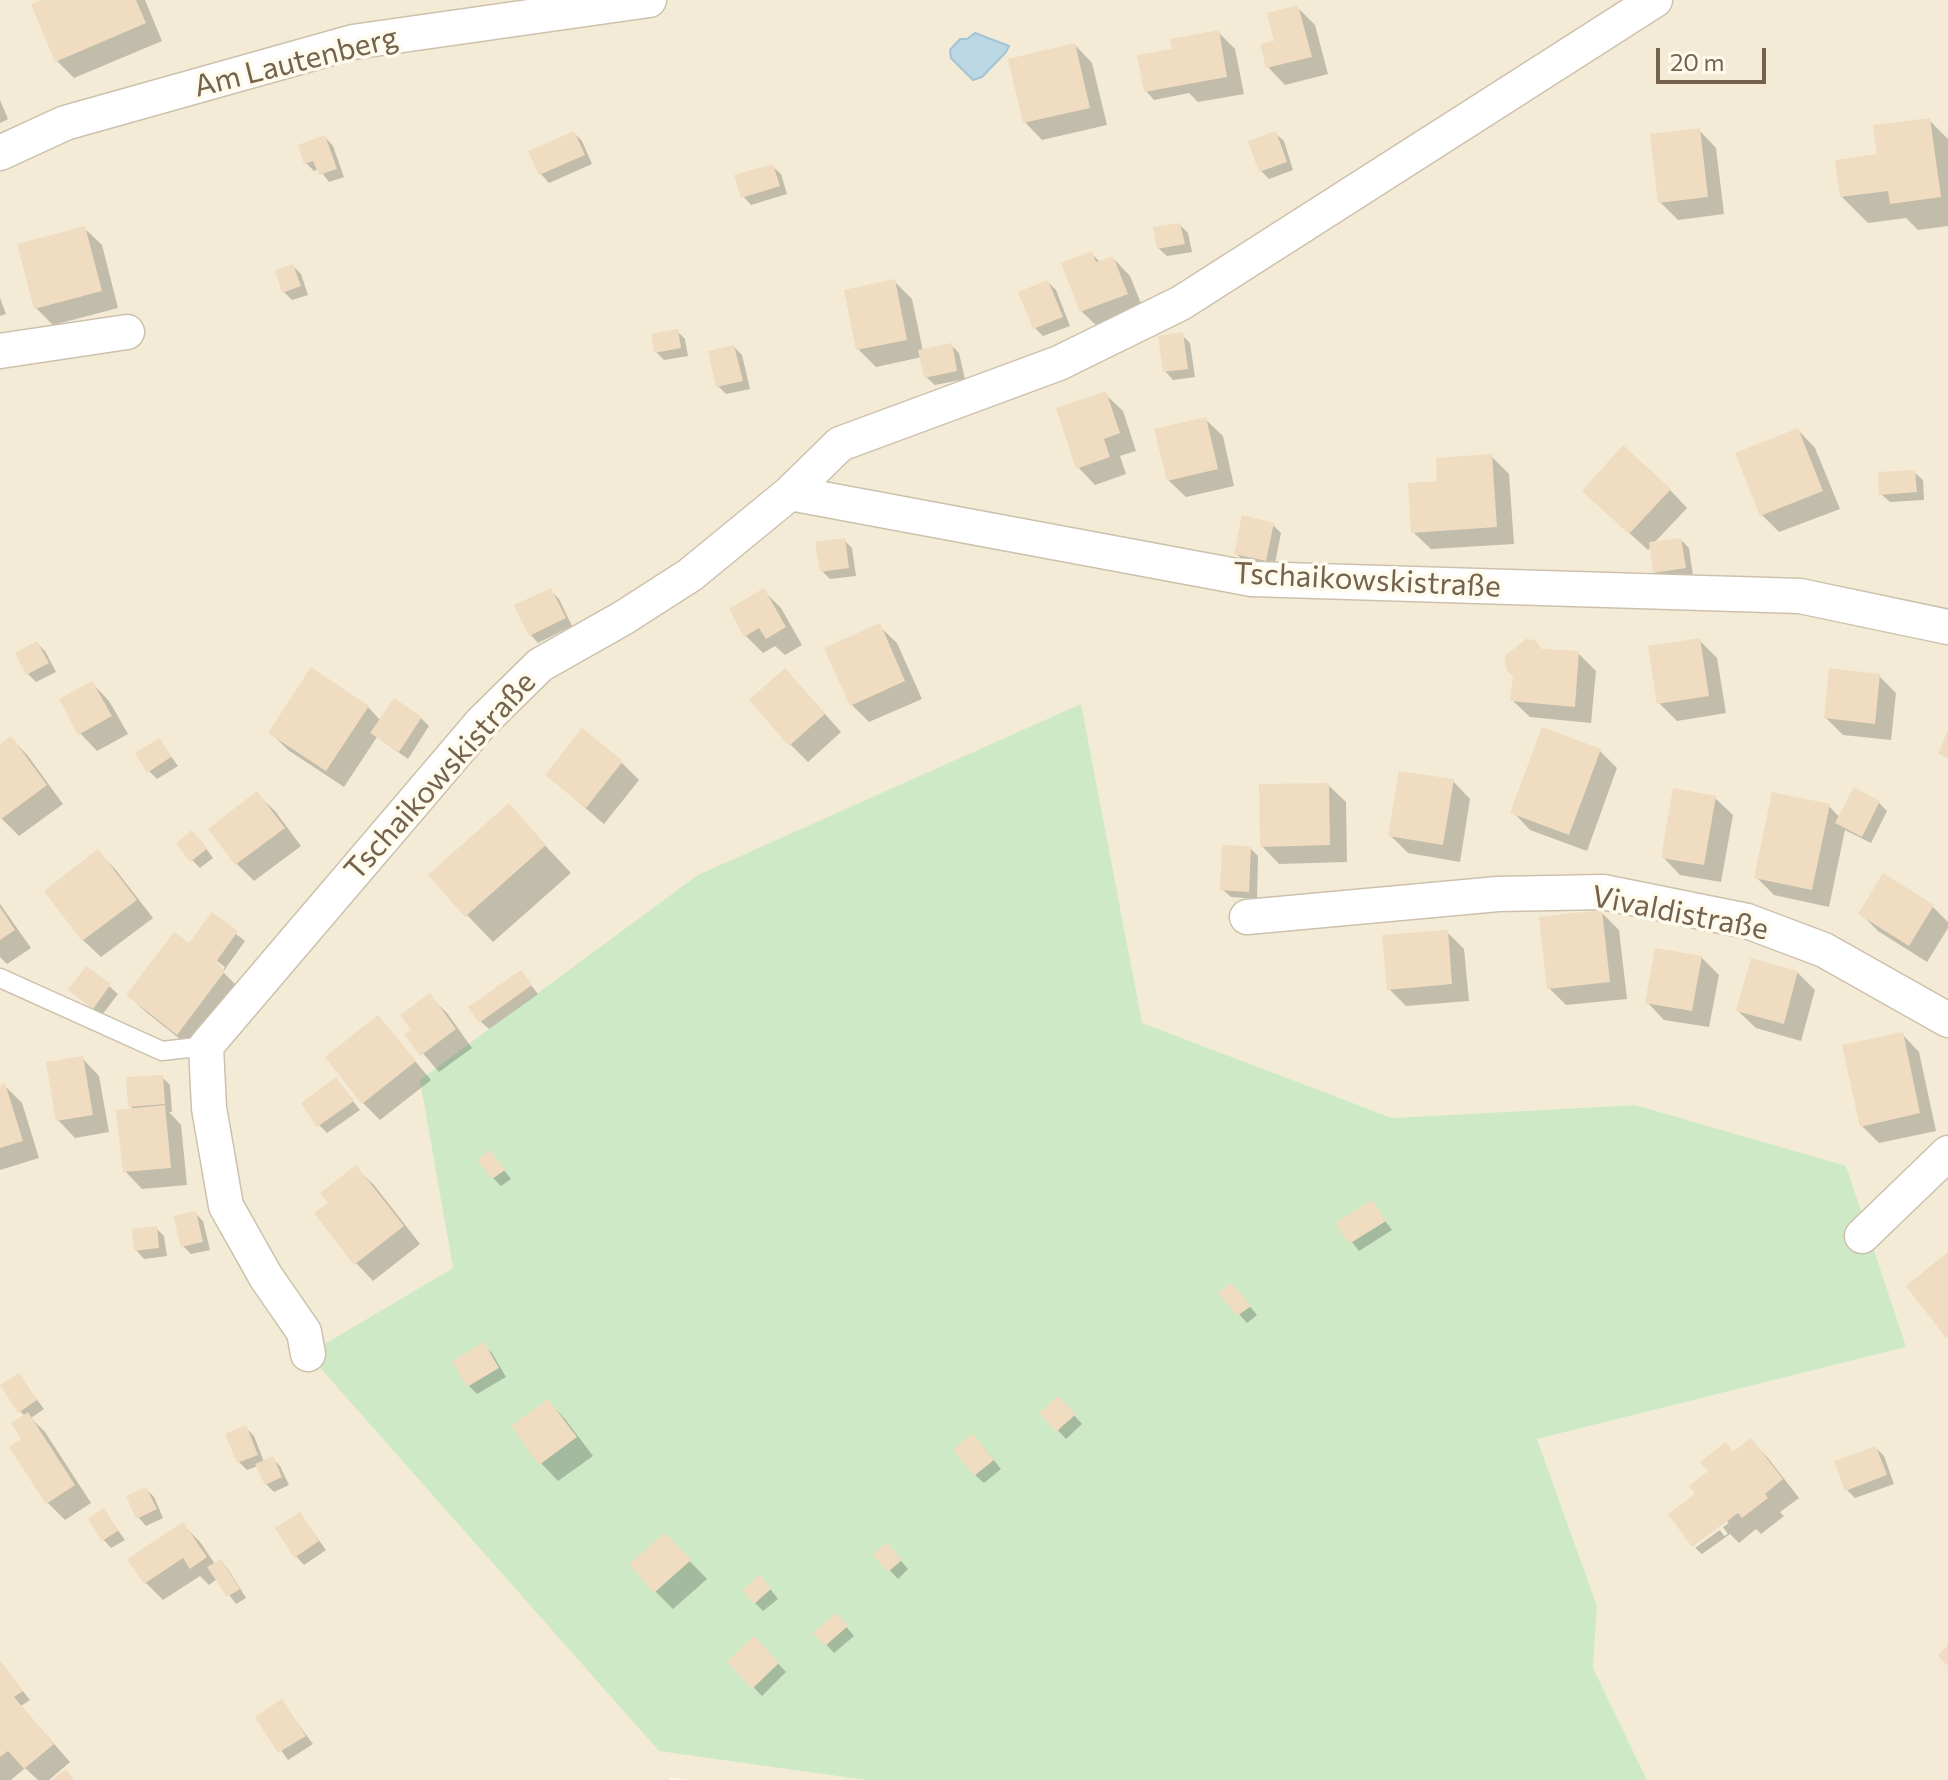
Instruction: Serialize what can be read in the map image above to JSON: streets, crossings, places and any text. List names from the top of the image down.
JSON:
{
  "streets": {
    "street": ["Am Lautenberg", "Tschaikowskistraße", "Vivaldistraße"]
  },
  "scale_bar": "20 m"
}
